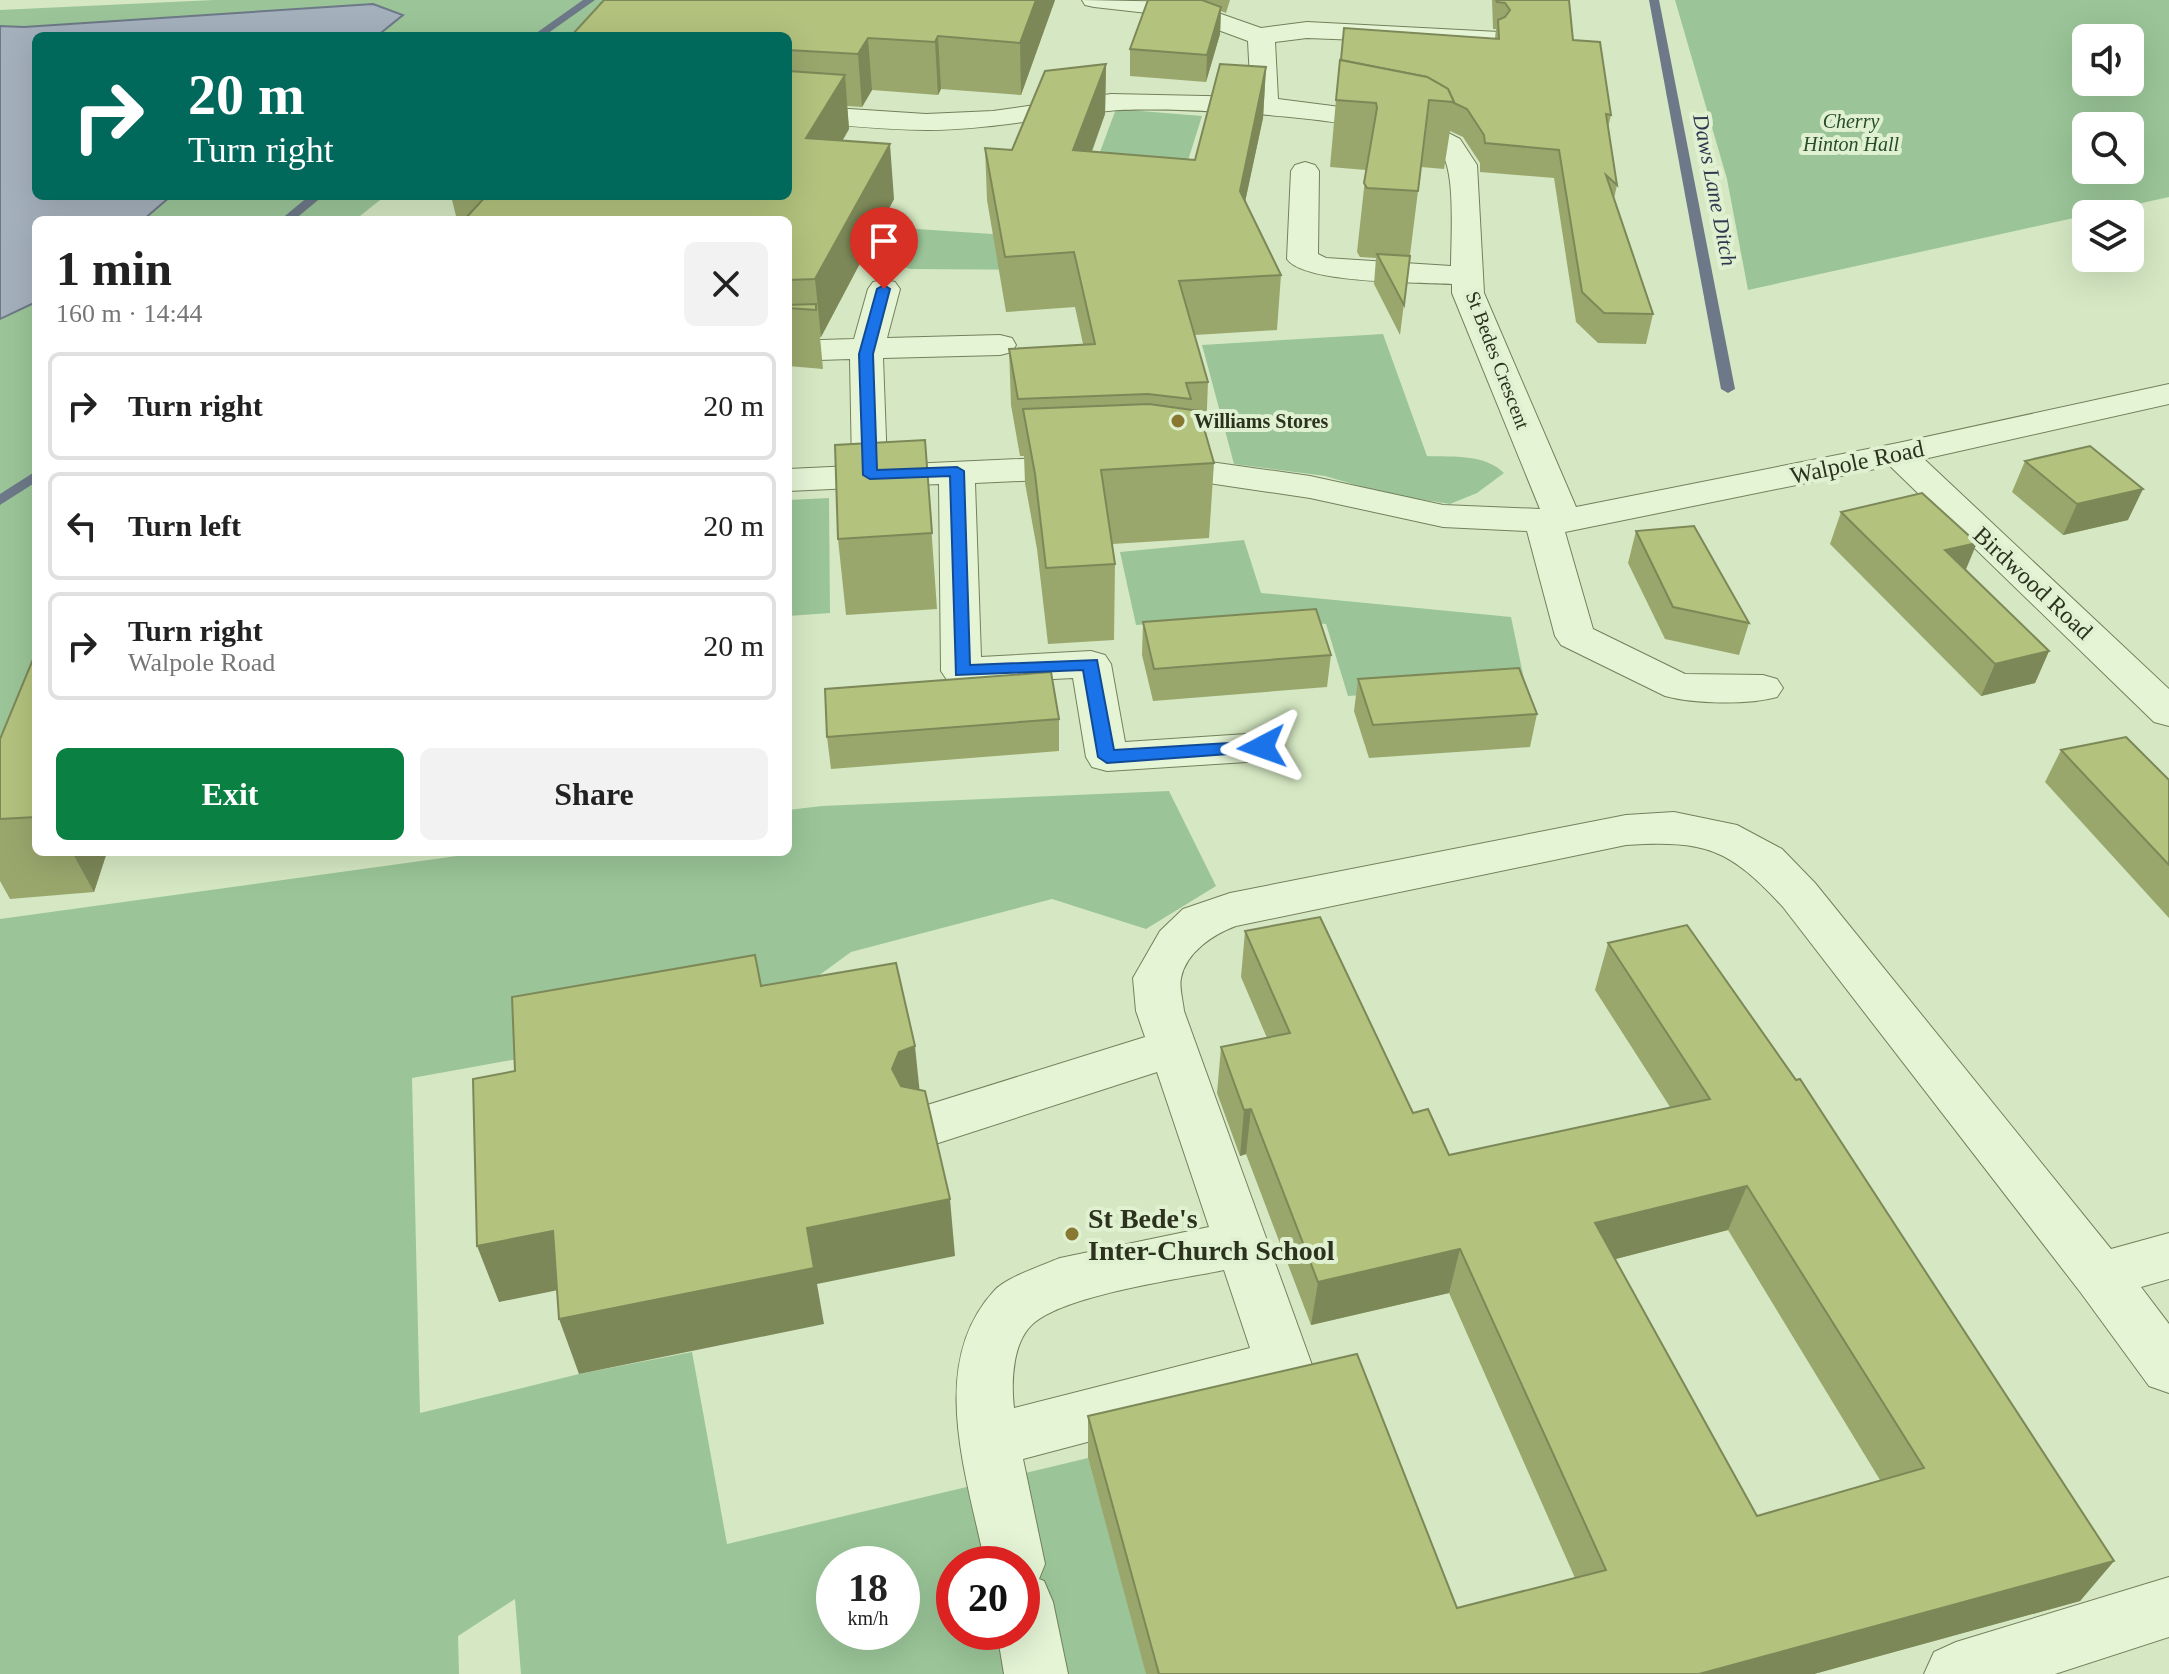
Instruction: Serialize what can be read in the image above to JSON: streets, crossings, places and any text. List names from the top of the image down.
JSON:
{
  "streets": {
    "street": ["St Bedes Crescent", "Walpole Road", "Birdwood Road"]
  },
  "crossings": [
    ["St Bedes Crescent", "Walpole Road"],
    ["Walpole Road", "Birdwood Road"]
  ],
  "water": ["Daws Lane Ditch"],
  "parks": ["Cherry Hinton Hall"],
  "places": ["Williams Stores", "St Bede's Inter-Church School"],
  "page": {
    "turn": ["20 m", "Turn right"],
    "heading": ["1 min", "160 m · 14:44"],
    "list": [
      {
        "name": "Turn right",
        "value": "20 m"
      },
      {
        "name": "Turn left",
        "value": "20 m"
      },
      {
        "name": "Turn right",
        "note": "Walpole Road",
        "value": "20 m"
      }
    ],
    "buttons": ["Exit", "Share"],
    "speed": "18 km/h",
    "limit": "20"
  }
}
